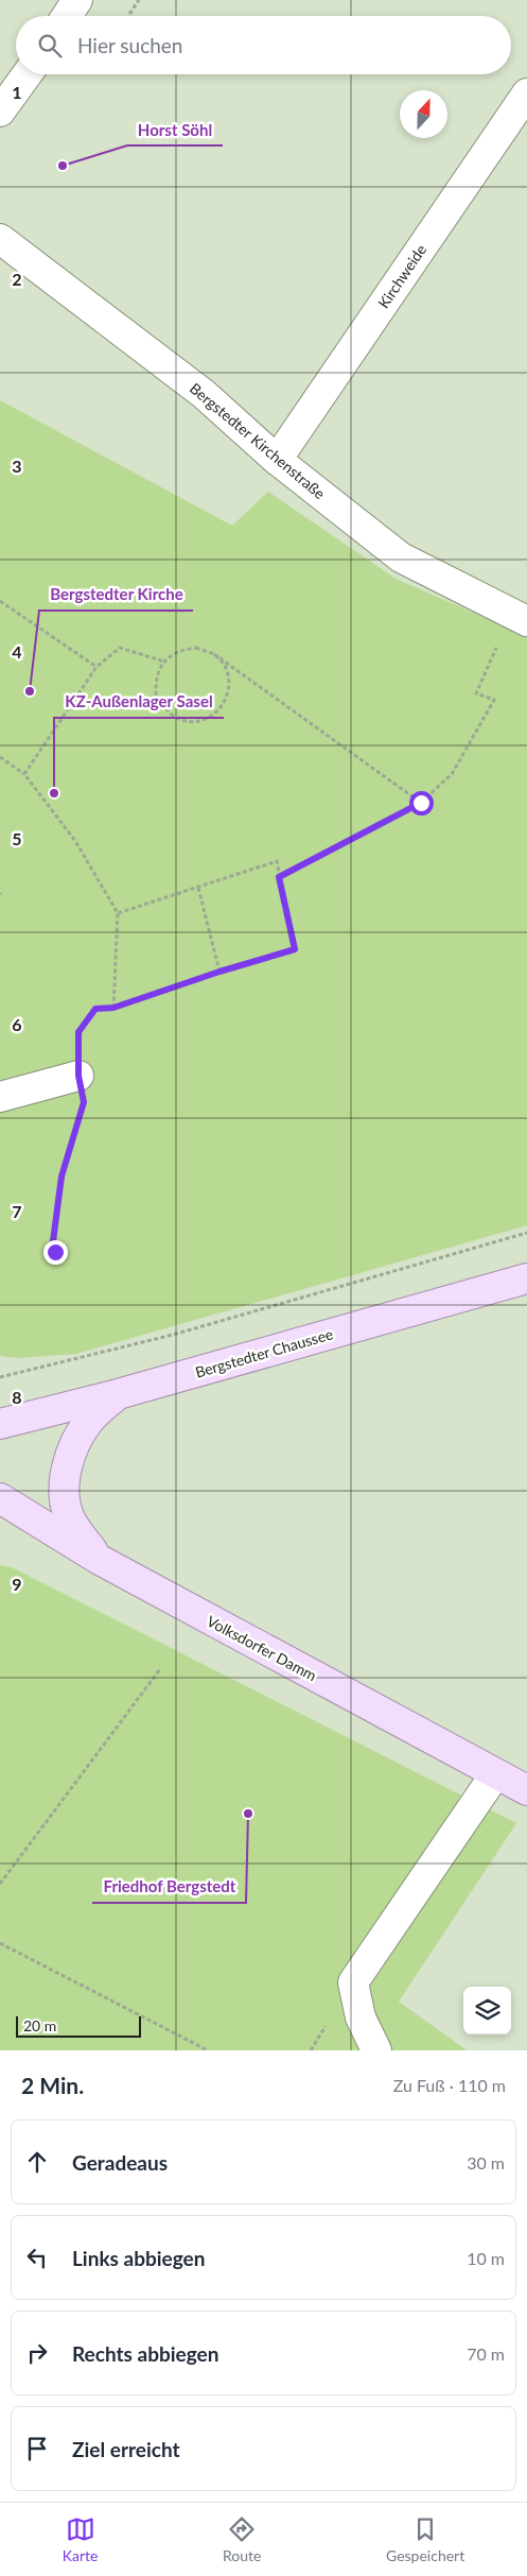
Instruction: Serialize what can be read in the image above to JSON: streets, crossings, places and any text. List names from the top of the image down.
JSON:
{
  "streets": {
    "main road": ["Bergstedter Chaussee", "Volksdorfer Damm"],
    "street": ["Kirchweide", "Bergstedter Kirchenstraße"]
  },
  "crossings": [
    ["Kirchweide", "Bergstedter Kirchenstraße"]
  ],
  "places": [
    "Horst Söhl",
    "Bergstedter Kirche",
    "KZ-Außenlager Sasel",
    "Friedhof Bergstedt"
  ],
  "scale_bar": "20 m",
  "north": "top",
  "page": {
    "search": "Hier suchen",
    "scale": "20 m",
    "heading": ["2 Min.", "Zu Fuß · 110 m"],
    "list": [
      ["Geradeaus", "30 m"],
      ["Links abbiegen", "10 m"],
      ["Rechts abbiegen", "70 m"],
      "Ziel erreicht"
    ],
    "nav": ["Karte", "Route", "Gespeichert"]
  },
  "grid": {
    "rows": [
      "1",
      "2",
      "3",
      "4",
      "5",
      "6",
      "7",
      "8",
      "9"
    ]
  }
}
